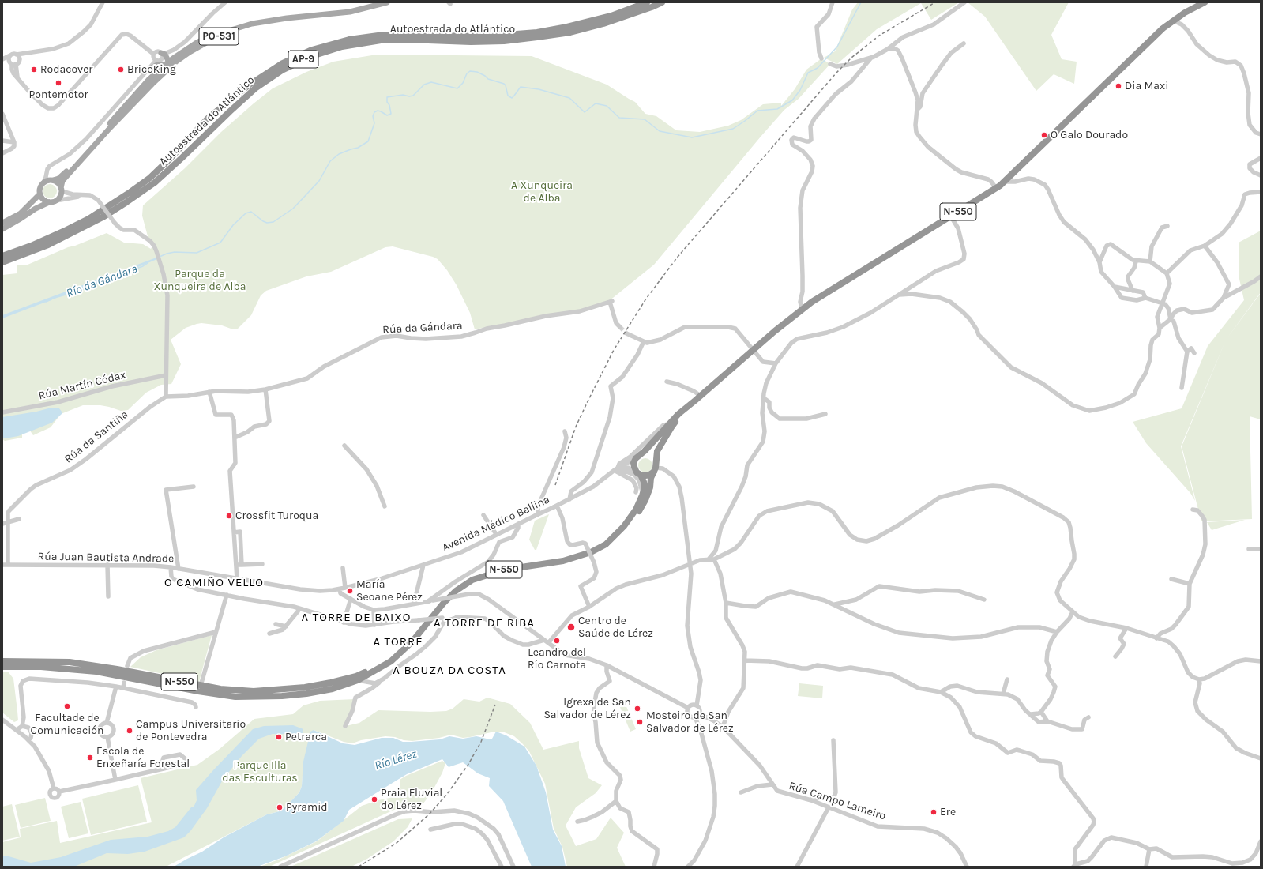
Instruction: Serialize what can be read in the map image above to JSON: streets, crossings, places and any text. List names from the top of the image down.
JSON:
{
  "streets": {
    "highway": ["Autoestrada do Atlántico", "AP-9", "N-550"],
    "main road": ["PO-531"],
    "street": [
      "Rúa da Gándara",
      "Rúa Martín Códax",
      "Rúa da Santiña",
      "Avenida Médico Ballina",
      "Rúa Juan Bautista Andrade",
      "Rúa Campo Lameiro"
    ]
  },
  "crossings": [
    ["N-550", "Avenida Médico Ballina"],
    ["Rúa da Gándara", "Rúa da Santiña"],
    ["Avenida Médico Ballina", "Rúa Juan Bautista Andrade"]
  ],
  "districts": [
    "O CAMIÑO VELLO",
    "A TORRE DE BAIXO",
    "A TORRE DE RIBA",
    "A TORRE",
    "A BOUZA DA COSTA"
  ],
  "water": ["Río da Gándara", "Río Lérez"],
  "parks": ["A Xunqueira de Alba", "Parque da Xunqueira de Alba", "Parque Illa das Esculturas"],
  "places": [
    "Rodacover",
    "BricoKing",
    "Pontemotor",
    "Dia Maxi",
    "O Galo Dourado",
    "Crossfit Turoqua",
    "María Seoane Pérez",
    "Centro de Saúde de Lérez",
    "Leandro del Río Carnota",
    "Facultade de Comunicación",
    "Igrexa de San Salvador de Lérez",
    "Mosteiro de San Salvador de Lérez",
    "Campus Universitario de Pontevedra",
    "Petrarca",
    "Escola de Enxeñaría Forestal",
    "Praia Fluvial do Lérez",
    "Pyramid",
    "Ere"
  ]
}
